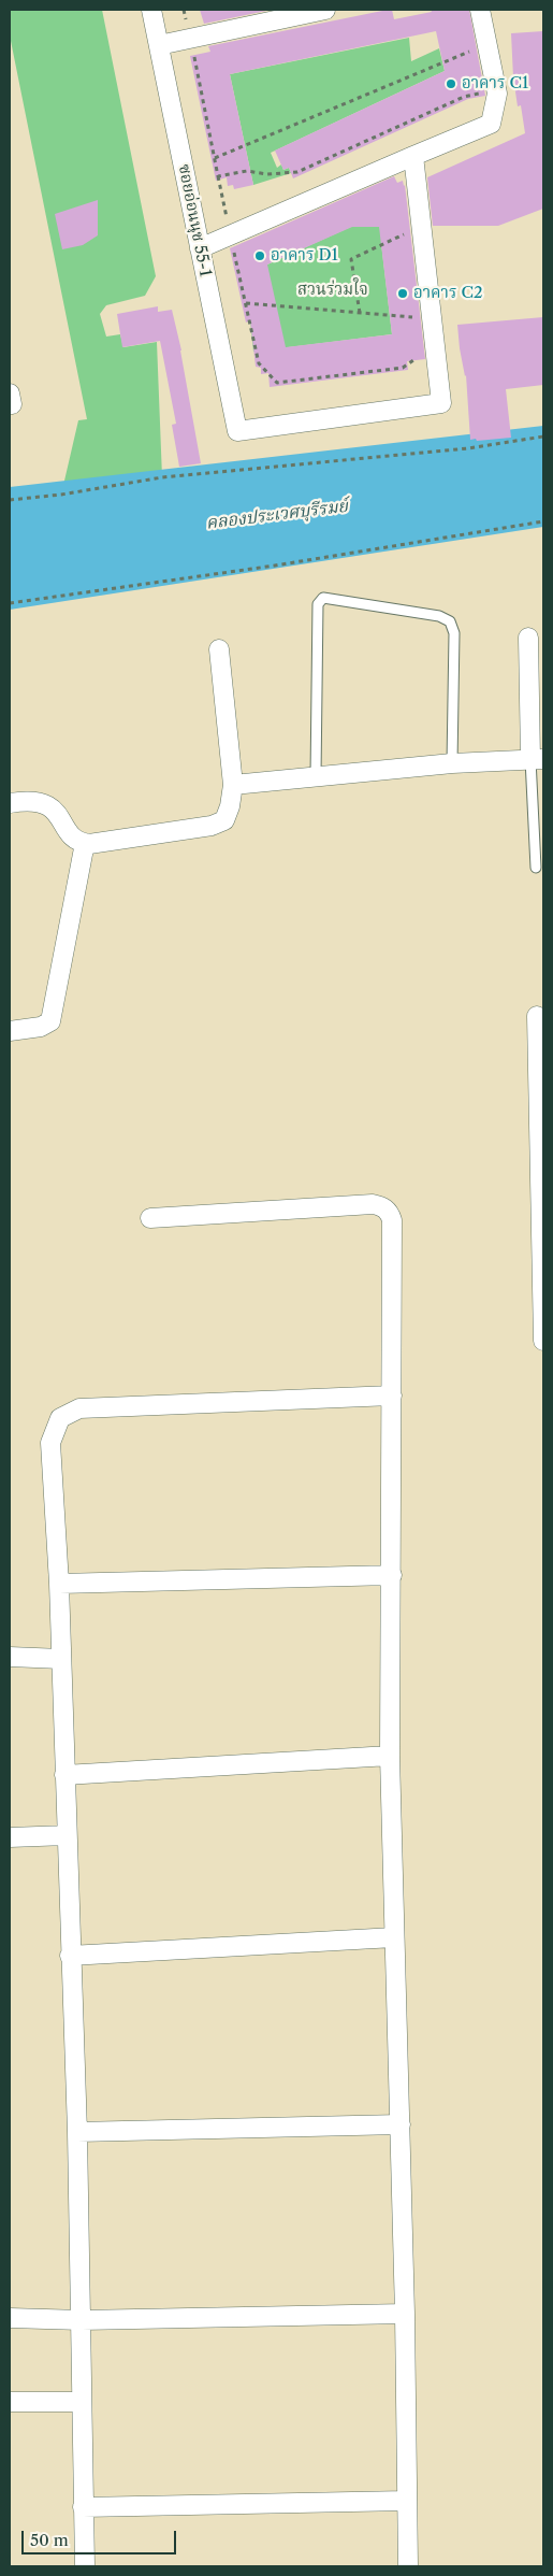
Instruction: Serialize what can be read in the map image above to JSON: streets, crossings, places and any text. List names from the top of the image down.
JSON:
{
  "streets": {
    "street": ["ซอยอ่อนนุช 55-1"]
  },
  "water": ["คลองประเวศบุรีรมย์"],
  "parks": ["สวนร่วมใจ"],
  "places": ["อาคาร C1", "อาคาร D1", "อาคาร C2"],
  "scale_bar": "50 m"
}
